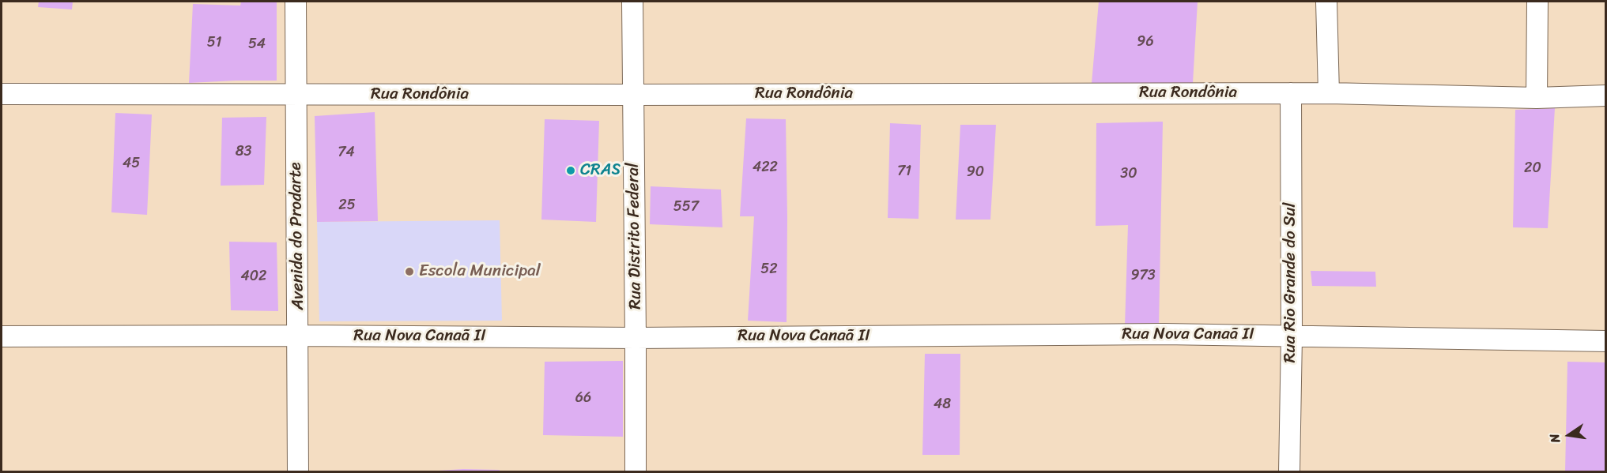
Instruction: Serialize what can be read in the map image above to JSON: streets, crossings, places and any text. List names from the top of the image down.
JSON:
{
  "streets": {
    "street": [
      "Rua Rondônia",
      "Avenida do Prodarte",
      "Rua Distrito Federal",
      "Rua Rio Grande do Sul",
      "Rua Nova Canaã II"
    ]
  },
  "crossings": [
    ["Rua Rondônia", "Avenida do Prodarte"],
    ["Rua Rondônia", "Rua Distrito Federal"],
    ["Rua Rondônia", "Rua Rio Grande do Sul"],
    ["Avenida do Prodarte", "Rua Nova Canaã II"],
    ["Rua Distrito Federal", "Rua Nova Canaã II"],
    ["Rua Rio Grande do Sul", "Rua Nova Canaã II"]
  ],
  "places": ["CRAS", "Escola Municipal"],
  "house_numbers": [
    "96",
    "51",
    "54",
    "83",
    "74",
    "45",
    "422",
    "20",
    "71",
    "90",
    "30",
    "25",
    "557",
    "52",
    "973",
    "402",
    "66",
    "48"
  ],
  "north": "left"
}
